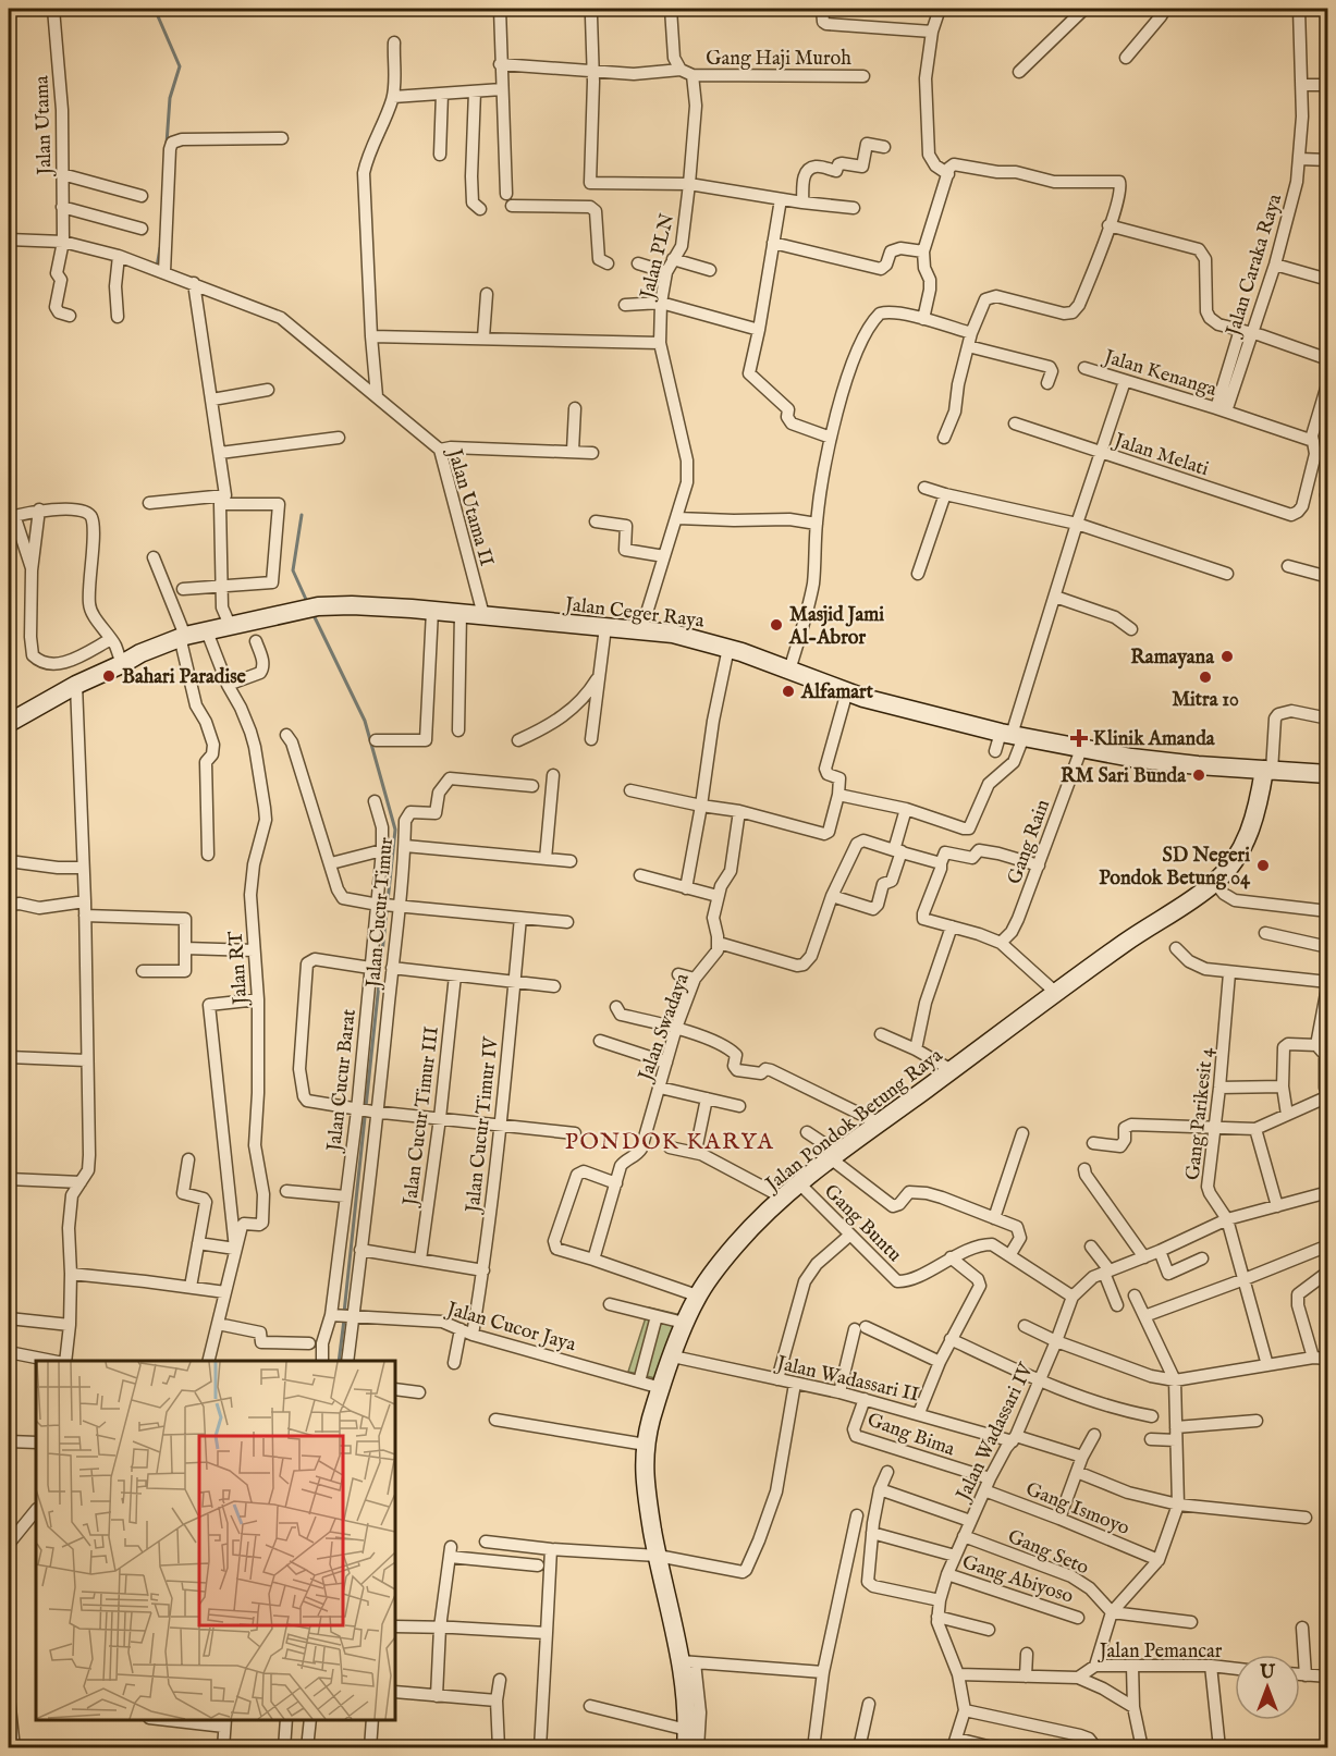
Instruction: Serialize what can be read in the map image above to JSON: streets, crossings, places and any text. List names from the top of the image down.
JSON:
{
  "streets": {
    "main road": ["Jalan Ceger Raya", "Jalan Pondok Betung Raya"],
    "street": [
      "Gang Haji Muroh",
      "Jalan Utama",
      "Jalan PLN",
      "Jalan Caraka Raya",
      "Jalan Kenanga",
      "Jalan Melati",
      "Jalan Utama II",
      "Gang Rain",
      "Jalan Cucur Timur",
      "Jalan RT",
      "Jalan Swadaya",
      "Jalan Cucur Barat",
      "Gang Parikesit 4",
      "Jalan Cucur Timur III",
      "Jalan Cucur Timur IV",
      "Gang Buntu",
      "Jalan Cucor Jaya",
      "Jalan Wadassari II",
      "Jalan Wadassari IV",
      "Gang Bima",
      "Gang Ismoyo",
      "Gang Seto",
      "Gang Abiyoso",
      "Jalan Pemancar"
    ]
  },
  "crossings": [
    ["Gang Haji Muroh", "Jalan PLN"],
    ["Jalan Utama", "Jalan Utama II"],
    ["Jalan PLN", "Jalan Ceger Raya"],
    ["Jalan Caraka Raya", "Jalan Kenanga"],
    ["Jalan Kenanga", "Jalan Melati"],
    ["Jalan Utama II", "Jalan Ceger Raya"],
    ["Jalan Ceger Raya", "Gang Rain"],
    ["Jalan Ceger Raya", "Jalan RT"],
    ["Jalan Ceger Raya", "Jalan Pondok Betung Raya"],
    ["Jalan Cucur Timur", "Jalan Cucur Barat"],
    ["Jalan Cucur Timur", "Jalan Cucor Jaya"],
    ["Jalan Cucur Barat", "Jalan Cucor Jaya"],
    ["Gang Parikesit 4", "Jalan Wadassari IV"],
    ["Jalan Pondok Betung Raya", "Gang Buntu"],
    ["Jalan Pondok Betung Raya", "Jalan Cucor Jaya"],
    ["Jalan Pondok Betung Raya", "Jalan Wadassari II"],
    ["Jalan Cucur Timur IV", "Jalan Cucor Jaya"],
    ["Jalan Wadassari II", "Jalan Wadassari IV"],
    ["Jalan Wadassari II", "Gang Bima"],
    ["Jalan Wadassari IV", "Gang Bima"],
    ["Jalan Wadassari IV", "Gang Ismoyo"],
    ["Jalan Wadassari IV", "Gang Seto"],
    ["Jalan Wadassari IV", "Gang Abiyoso"],
    ["Jalan Wadassari IV", "Jalan Pemancar"]
  ],
  "districts": ["PONDOK KARYA"],
  "places": {
    "other": [
      "Masjid Jami Al-Abror",
      "Ramayana",
      "Bahari Paradise",
      "Mitra 10",
      "Alfamart",
      "RM Sari Bunda",
      "SD Negeri Pondok Betung 04"
    ],
    "health": ["Klinik Amanda"]
  },
  "north": "top"
}
